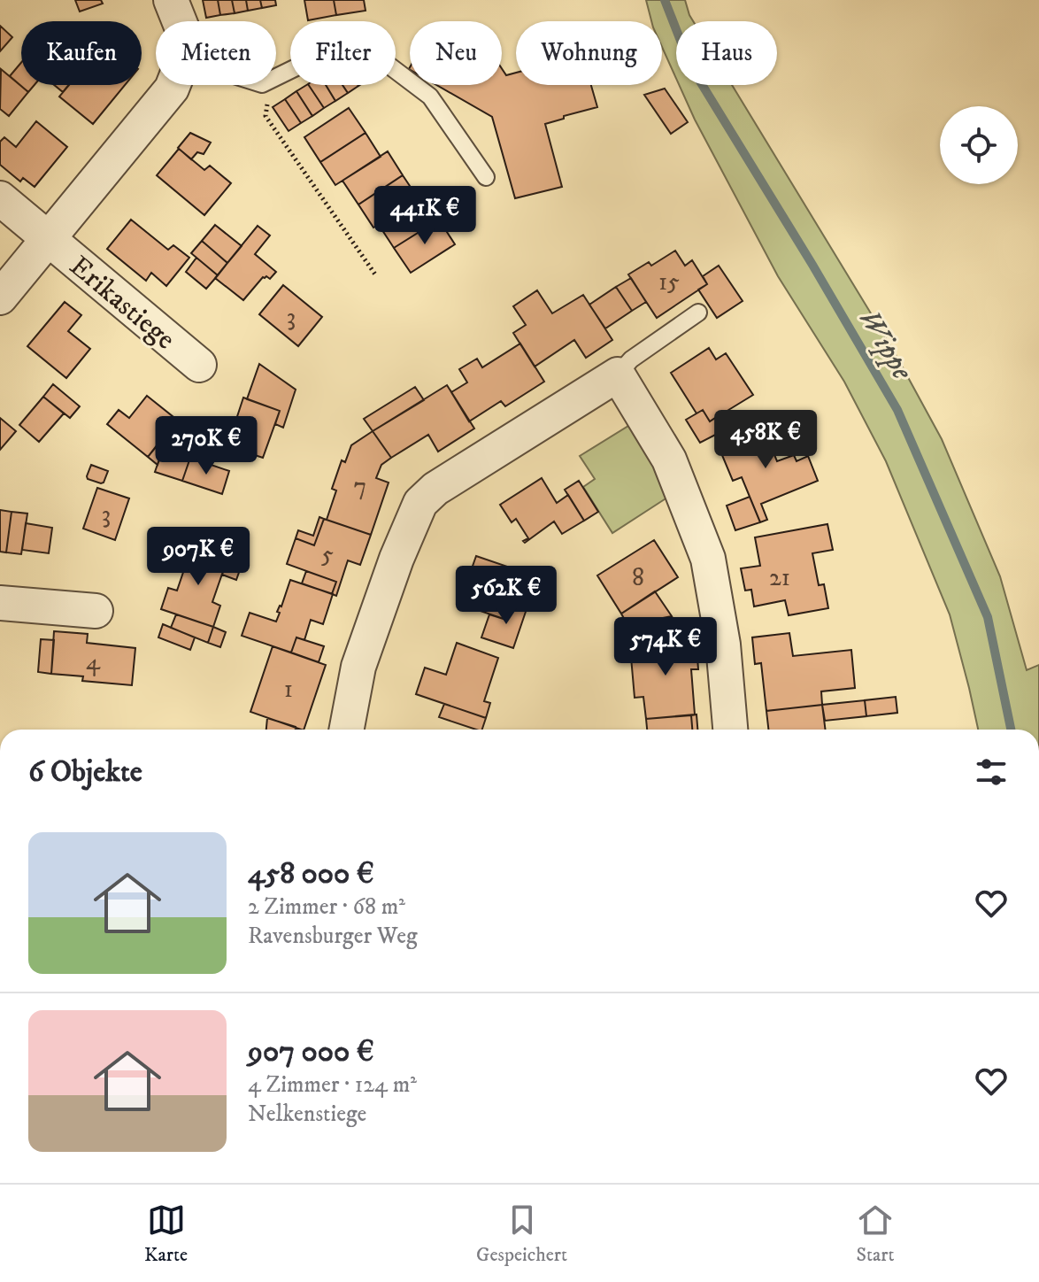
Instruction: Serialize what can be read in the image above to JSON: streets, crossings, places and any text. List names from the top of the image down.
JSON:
{
  "streets": {
    "street": ["Erikastiege"]
  },
  "water": ["Wippe"],
  "house_numbers": [
    "15",
    "3",
    "7",
    "3",
    "5",
    "8",
    "21",
    "4",
    "1"
  ],
  "page": {
    "chip": [
      "Kaufen",
      "Mieten",
      "Filter",
      "Neu",
      "Wohnung",
      "Haus"
    ],
    "price": [
      "441K €",
      "458K €",
      "270K €",
      "907K €",
      "562K €",
      "574K €"
    ],
    "heading": "6 Objekte",
    "list": [
      {
        "name": "458 000 €",
        "note": "2 Zimmer · 68 m² · Ravensburger Weg"
      },
      {
        "name": "907 000 €",
        "note": "4 Zimmer · 124 m² · Nelkenstiege"
      }
    ],
    "tabs": ["Karte", "Gespeichert", "Start"]
  }
}
